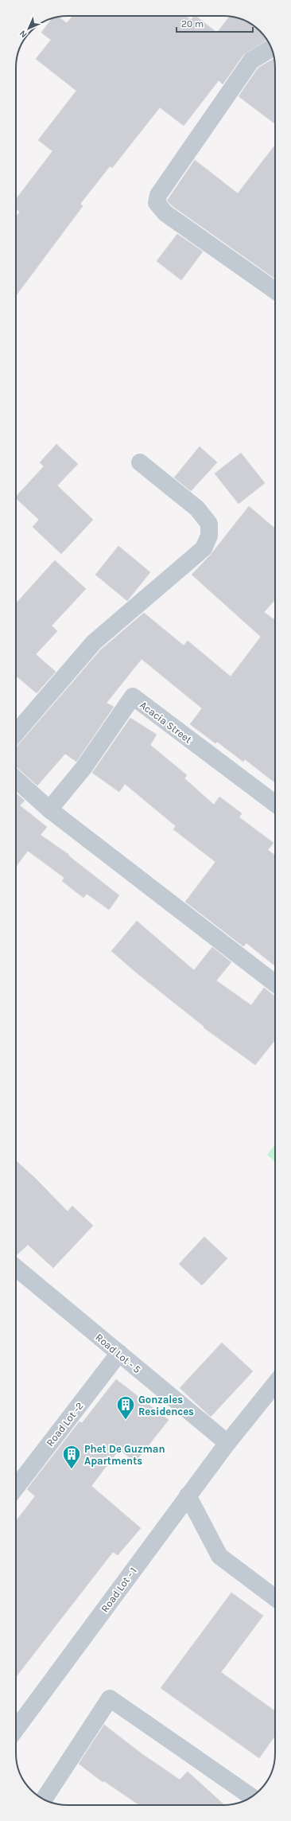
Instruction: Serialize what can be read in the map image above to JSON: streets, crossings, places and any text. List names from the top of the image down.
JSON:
{
  "streets": {
    "street": [
      "Acacia Street",
      "Road Lot - 5",
      "Road Lot -2",
      "Road Lot - 1"
    ]
  },
  "crossings": [
    ["Road Lot - 5", "Road Lot -2"],
    ["Road Lot - 5", "Road Lot - 1"]
  ],
  "places": {
    "building": ["Gonzales Residences", "Phet De Guzman Apartments"]
  },
  "scale_bar": "20 m",
  "north": "bottom left"
}
